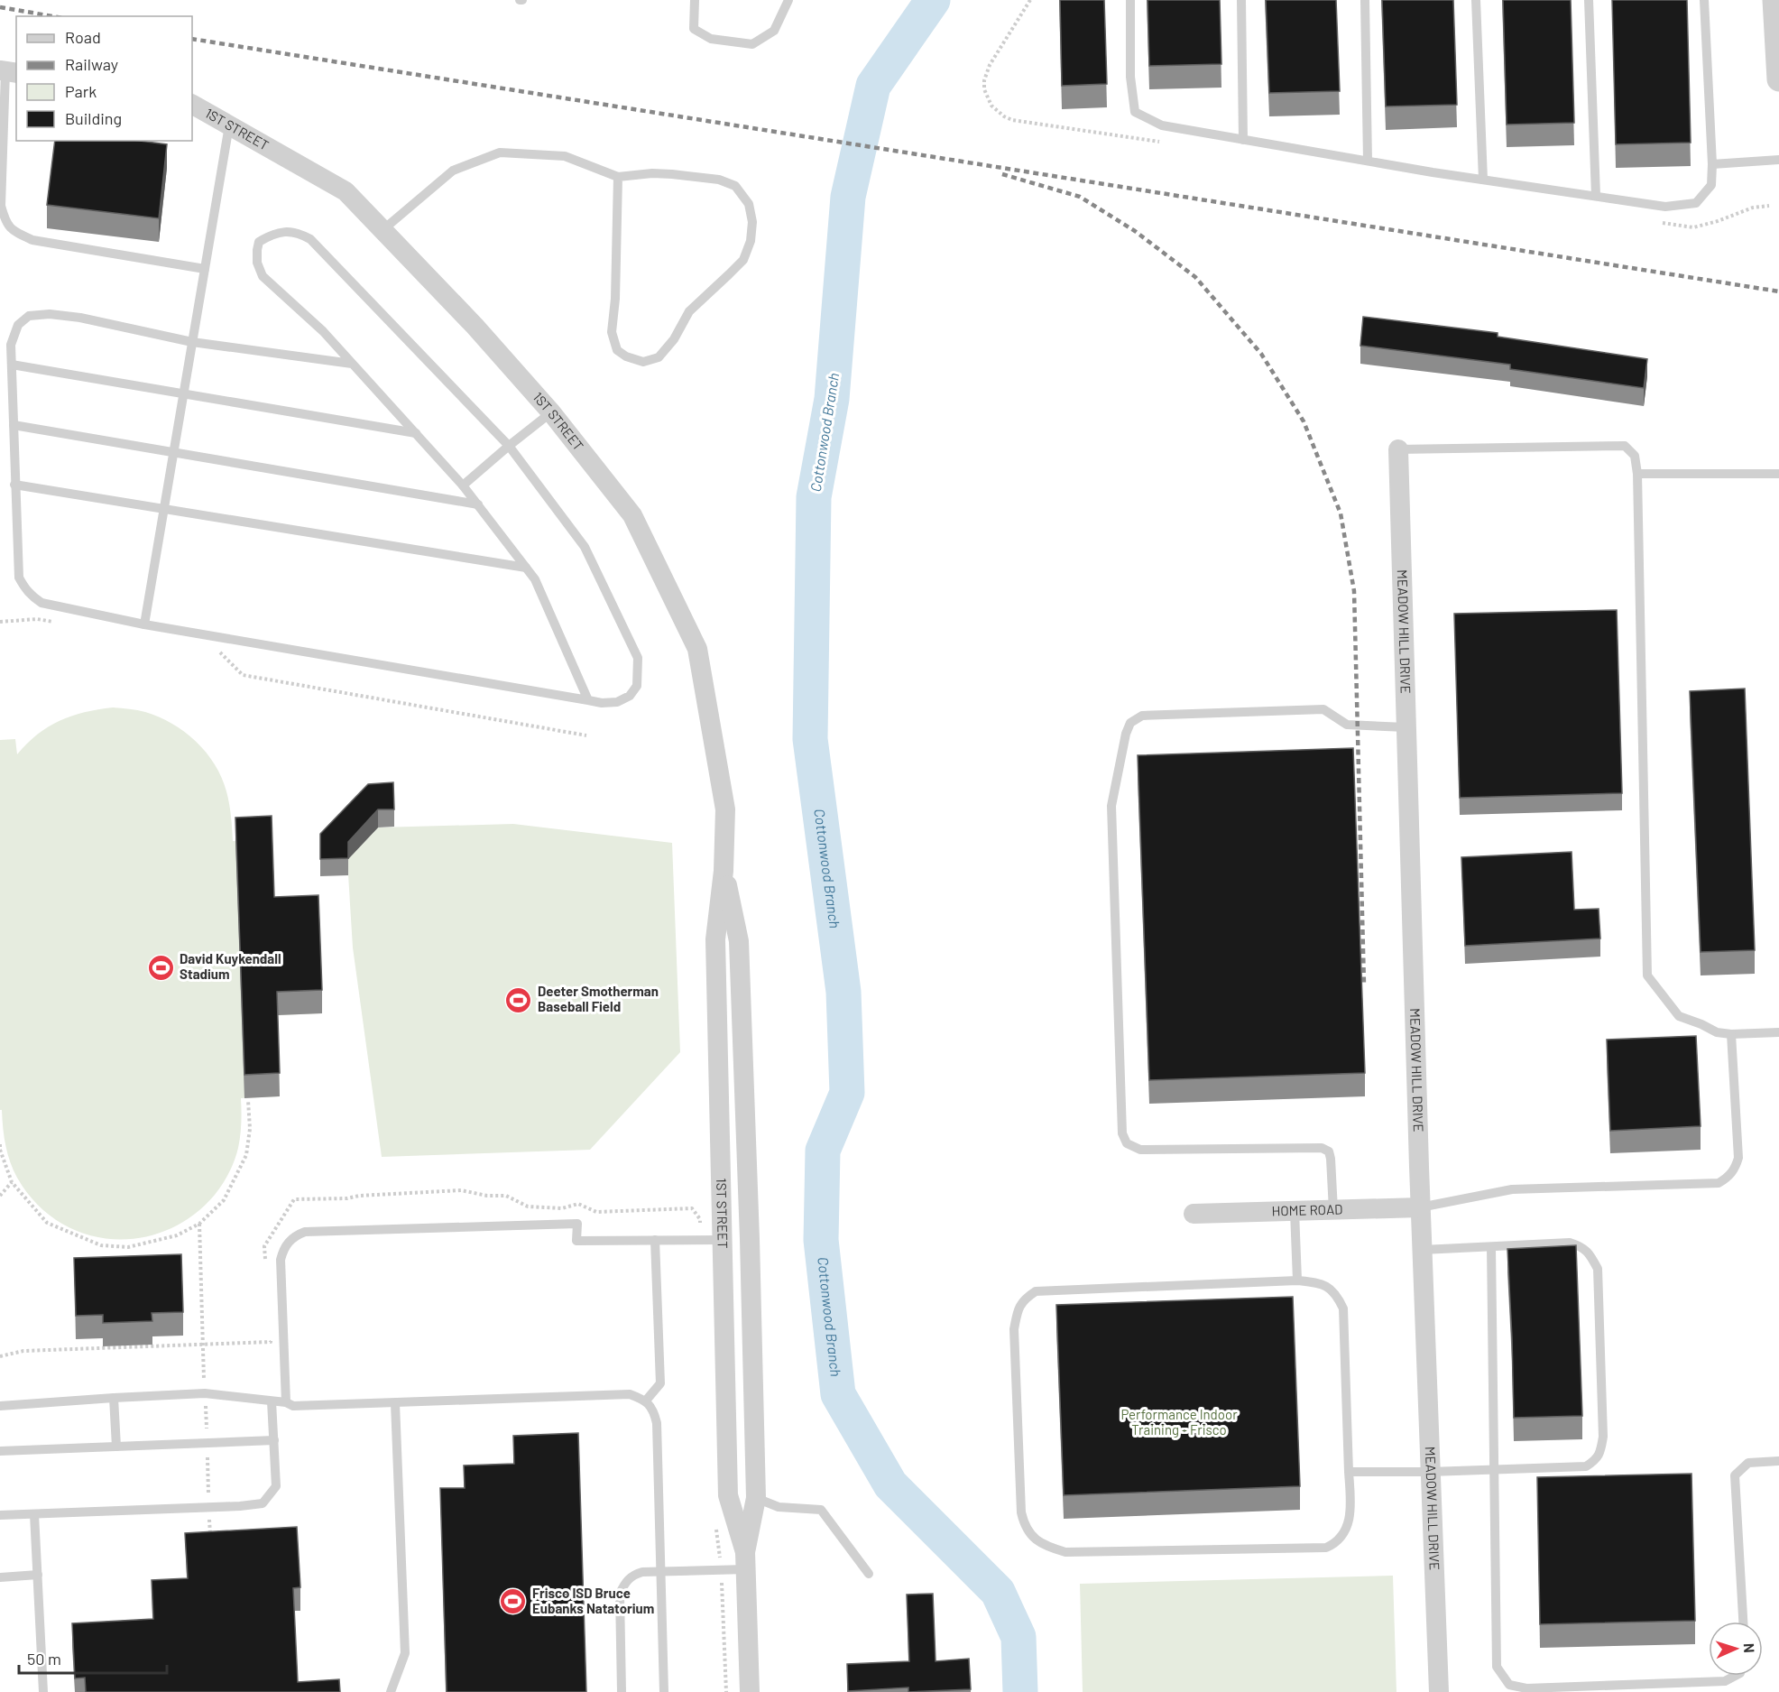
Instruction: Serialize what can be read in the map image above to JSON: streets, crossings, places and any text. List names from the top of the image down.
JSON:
{
  "streets": {
    "street": ["1ST STREET", "MEADOW HILL DRIVE", "HOME ROAD"]
  },
  "crossings": [
    ["MEADOW HILL DRIVE", "HOME ROAD"]
  ],
  "water": ["Cottonwood Branch"],
  "parks": ["Performance Indoor Training - Frisco"],
  "places": {
    "sports": ["David Kuykendall Stadium", "Deeter Smotherman Baseball Field", "Frisco ISD Bruce Eubanks Natatorium"]
  },
  "legend": [
    "Road",
    "Railway",
    "Park",
    "Building"
  ],
  "scale_bar": "50 m",
  "north": "right"
}
